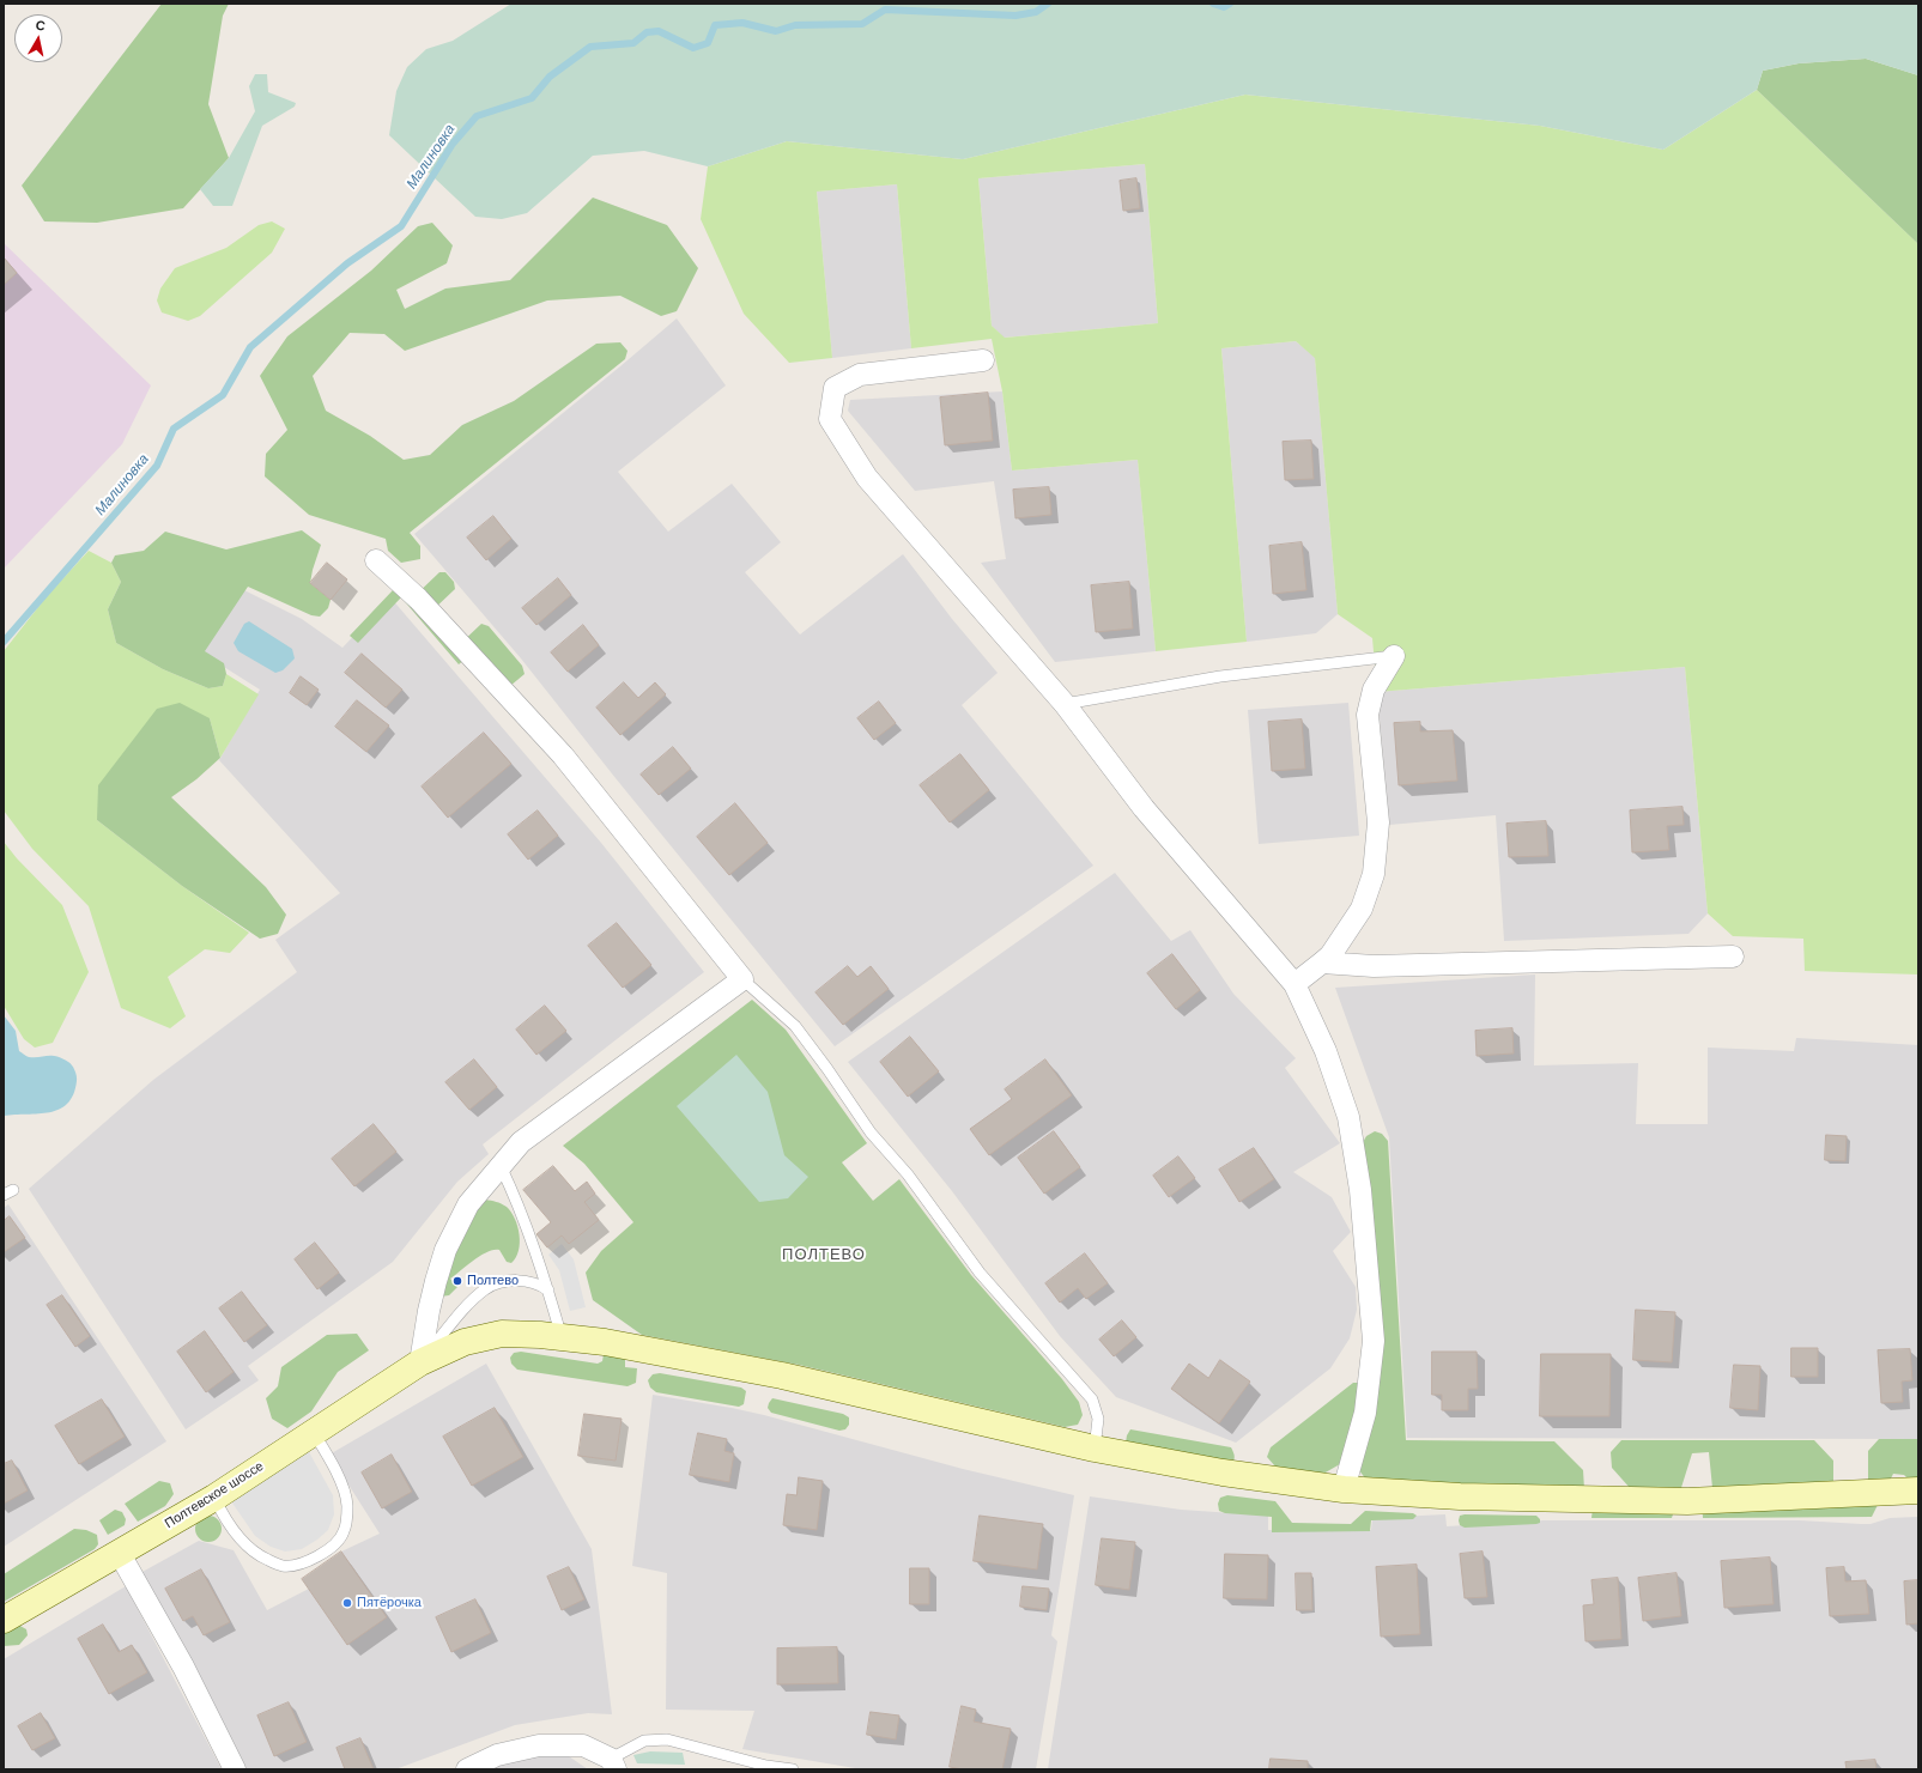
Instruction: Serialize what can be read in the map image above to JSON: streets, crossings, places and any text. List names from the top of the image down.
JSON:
{
  "streets": {
    "street": ["Полтевское шоссе"]
  },
  "districts": ["ПОЛТЕВО"],
  "water": ["Малиновка"],
  "places": ["Полтево", "Пятёрочка"],
  "north": "top"
}
